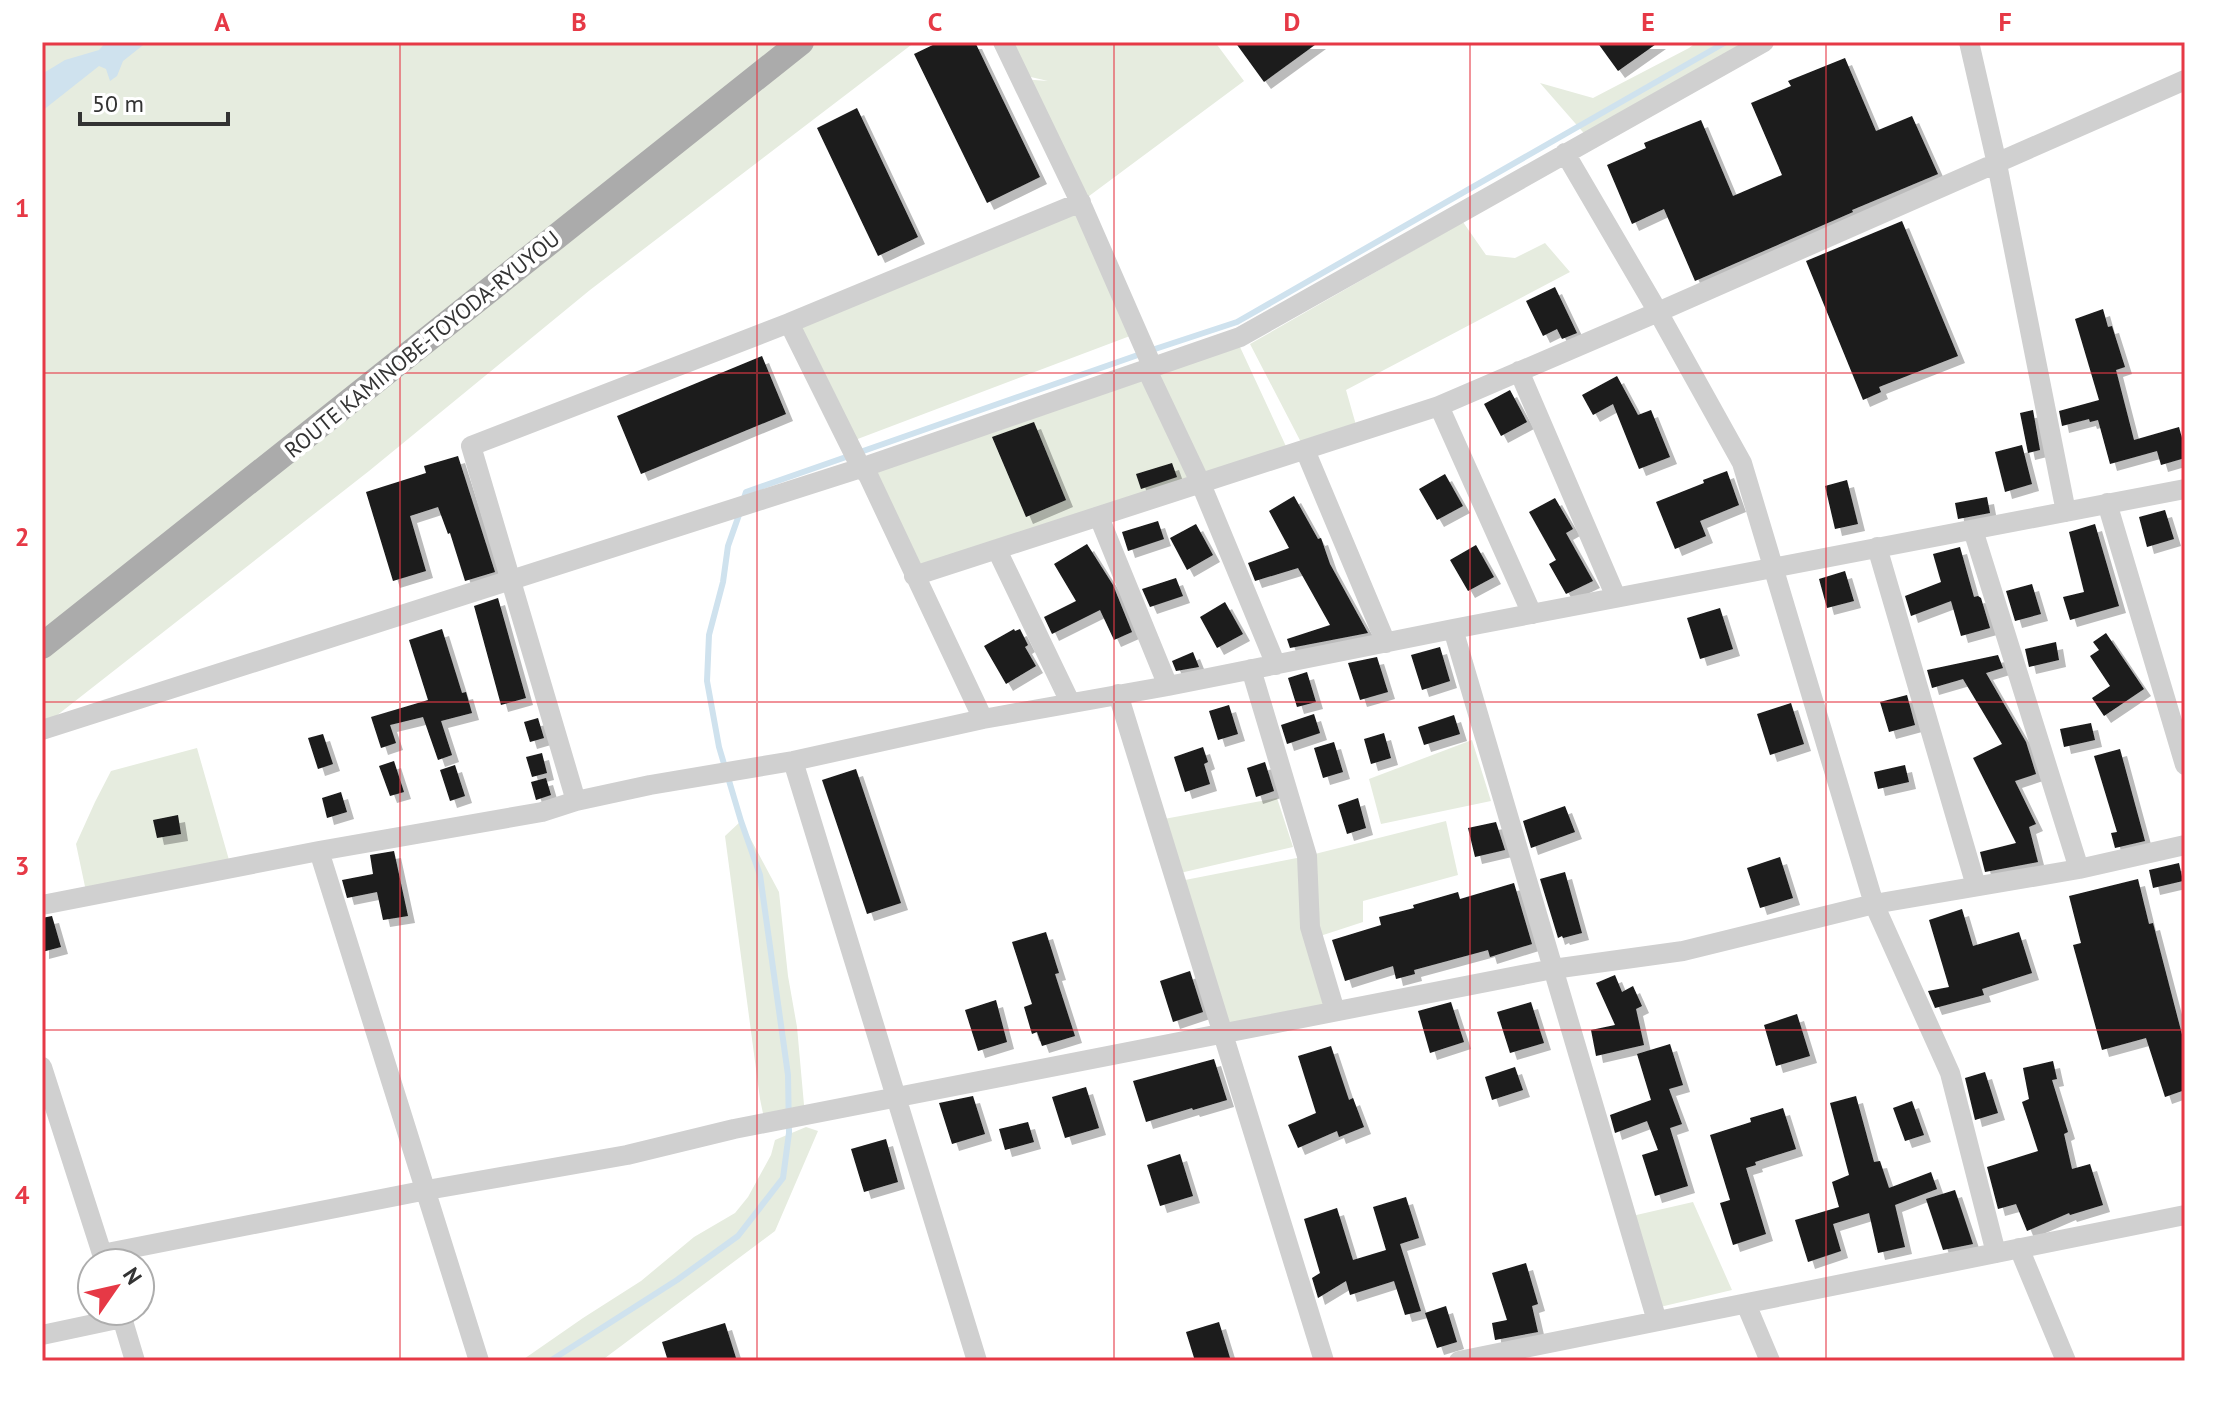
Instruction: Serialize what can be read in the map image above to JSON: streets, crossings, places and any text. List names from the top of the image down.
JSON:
{
  "streets": {
    "main road": ["ROUTE KAMINOBE-TOYODA-RYUYOU"]
  },
  "scale_bar": "50 m",
  "north": "top right",
  "grid": {
    "columns": [
      "A",
      "B",
      "C",
      "D",
      "E",
      "F"
    ],
    "rows": [
      "1",
      "2",
      "3",
      "4"
    ]
  }
}
